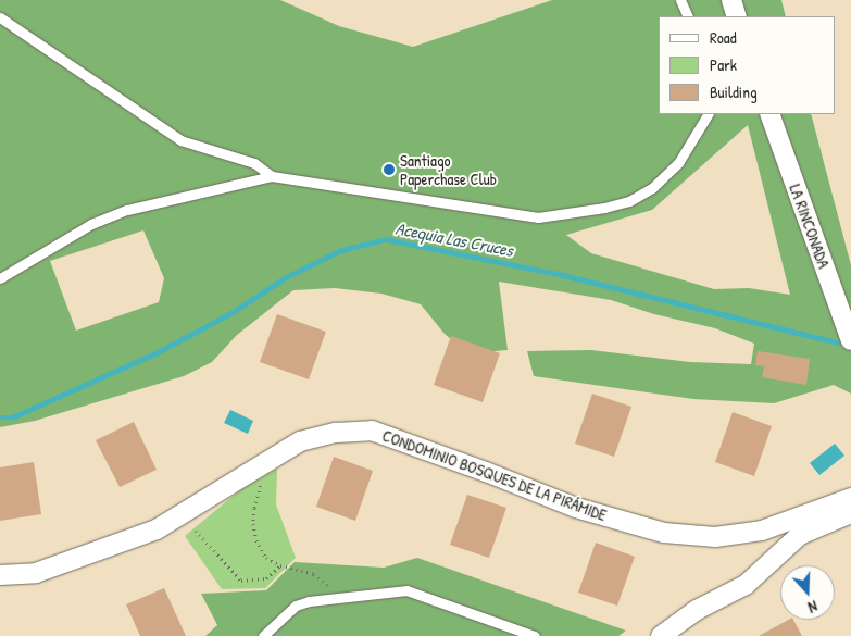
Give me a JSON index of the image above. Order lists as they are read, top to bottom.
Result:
{
  "streets": {
    "street": ["LA RINCONADA", "CONDOMINIO BOSQUES DE LA PIRÁMIDE"]
  },
  "water": ["Acequia Las Cruces"],
  "places": ["Santiago Paperchase Club"],
  "legend": ["Road", "Park", "Building"],
  "north": "bottom"
}
